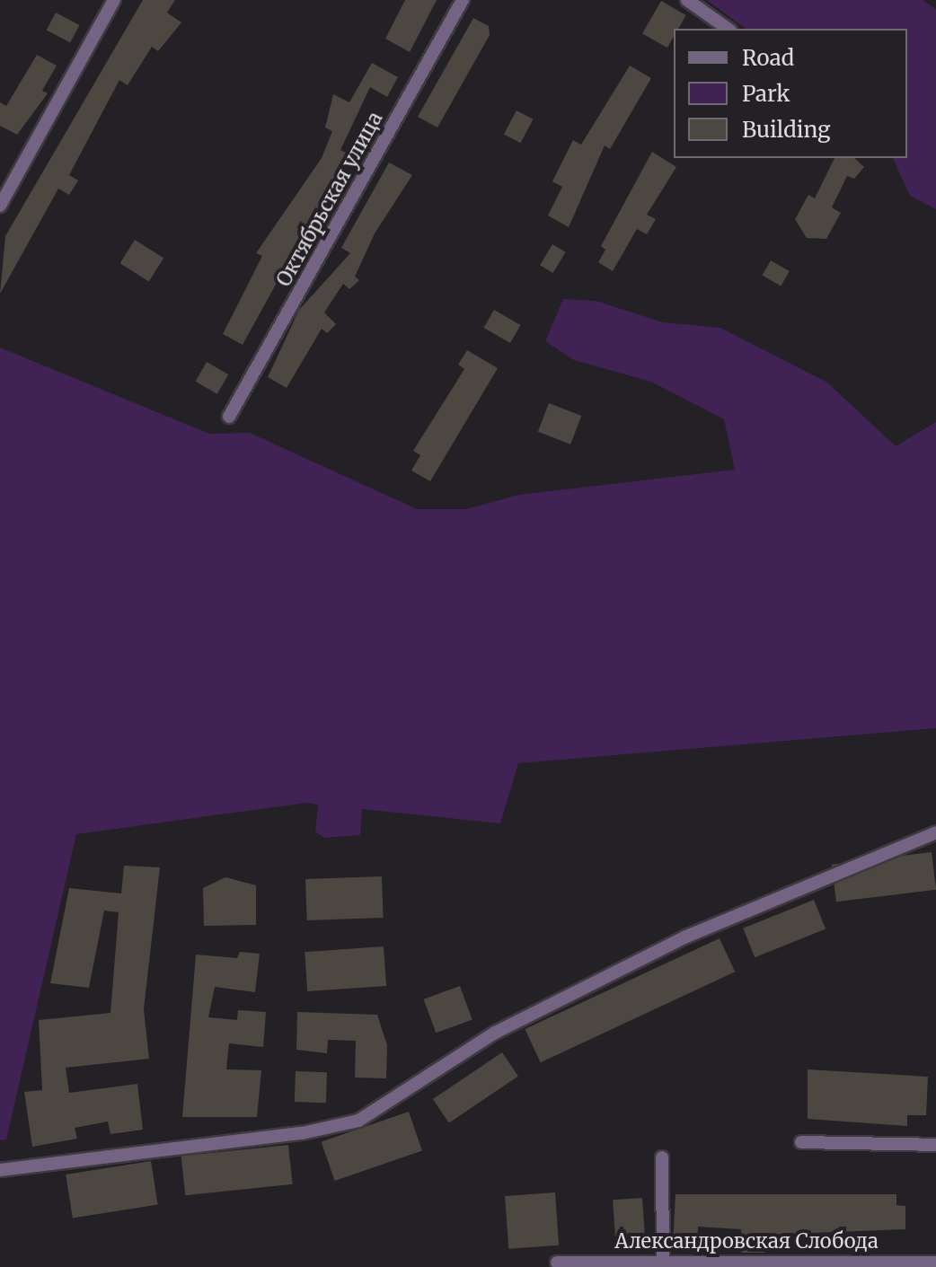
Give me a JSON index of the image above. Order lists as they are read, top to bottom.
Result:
{
  "streets": {
    "street": ["Октябрьская улица", "Александровская Слобода"]
  },
  "legend": ["Road", "Park", "Building"]
}
